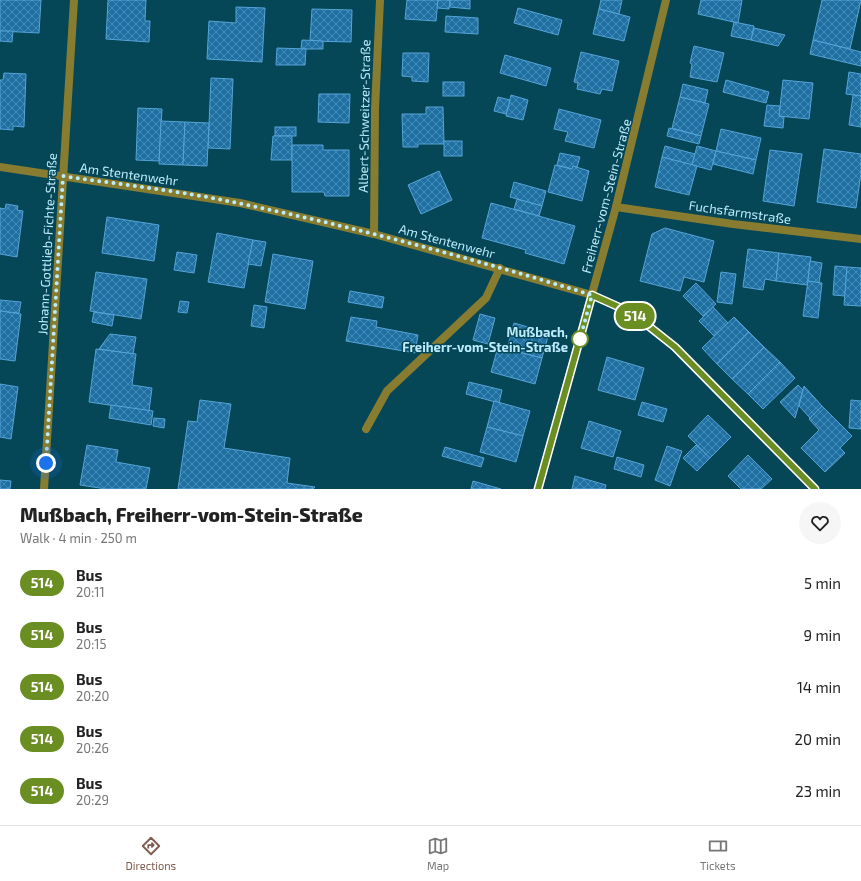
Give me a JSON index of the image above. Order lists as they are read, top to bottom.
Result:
{
  "streets": {
    "street": [
      "Albert-Schweitzer-Straße",
      "Am Stentenwehr",
      "Freiherr-vom-Stein-Straße",
      "Fuchsfarmstraße",
      "Johann-Gottlieb-Fichte-Straße"
    ]
  },
  "crossings": [
    ["Albert-Schweitzer-Straße", "Am Stentenwehr"],
    ["Am Stentenwehr", "Freiherr-vom-Stein-Straße"],
    ["Am Stentenwehr", "Johann-Gottlieb-Fichte-Straße"],
    ["Freiherr-vom-Stein-Straße", "Fuchsfarmstraße"]
  ],
  "places": ["Mußbach, Freiherr-vom-Stein-Straße"],
  "lines": ["bus line 514"],
  "page": {
    "on_map": "514",
    "heading": ["Mußbach, Freiherr-vom-Stein-Straße", "Walk · 4 min · 250 m"],
    "list": [
      {
        "mark": "514",
        "name": "Bus",
        "note": "20:11",
        "value": "5 min"
      },
      {
        "mark": "514",
        "name": "Bus",
        "note": "20:15",
        "value": "9 min"
      },
      {
        "mark": "514",
        "name": "Bus",
        "note": "20:20",
        "value": "14 min"
      },
      {
        "mark": "514",
        "name": "Bus",
        "note": "20:26",
        "value": "20 min"
      },
      {
        "mark": "514",
        "name": "Bus",
        "note": "20:29",
        "value": "23 min"
      }
    ],
    "tabs": ["Directions", "Map", "Tickets"]
  }
}
